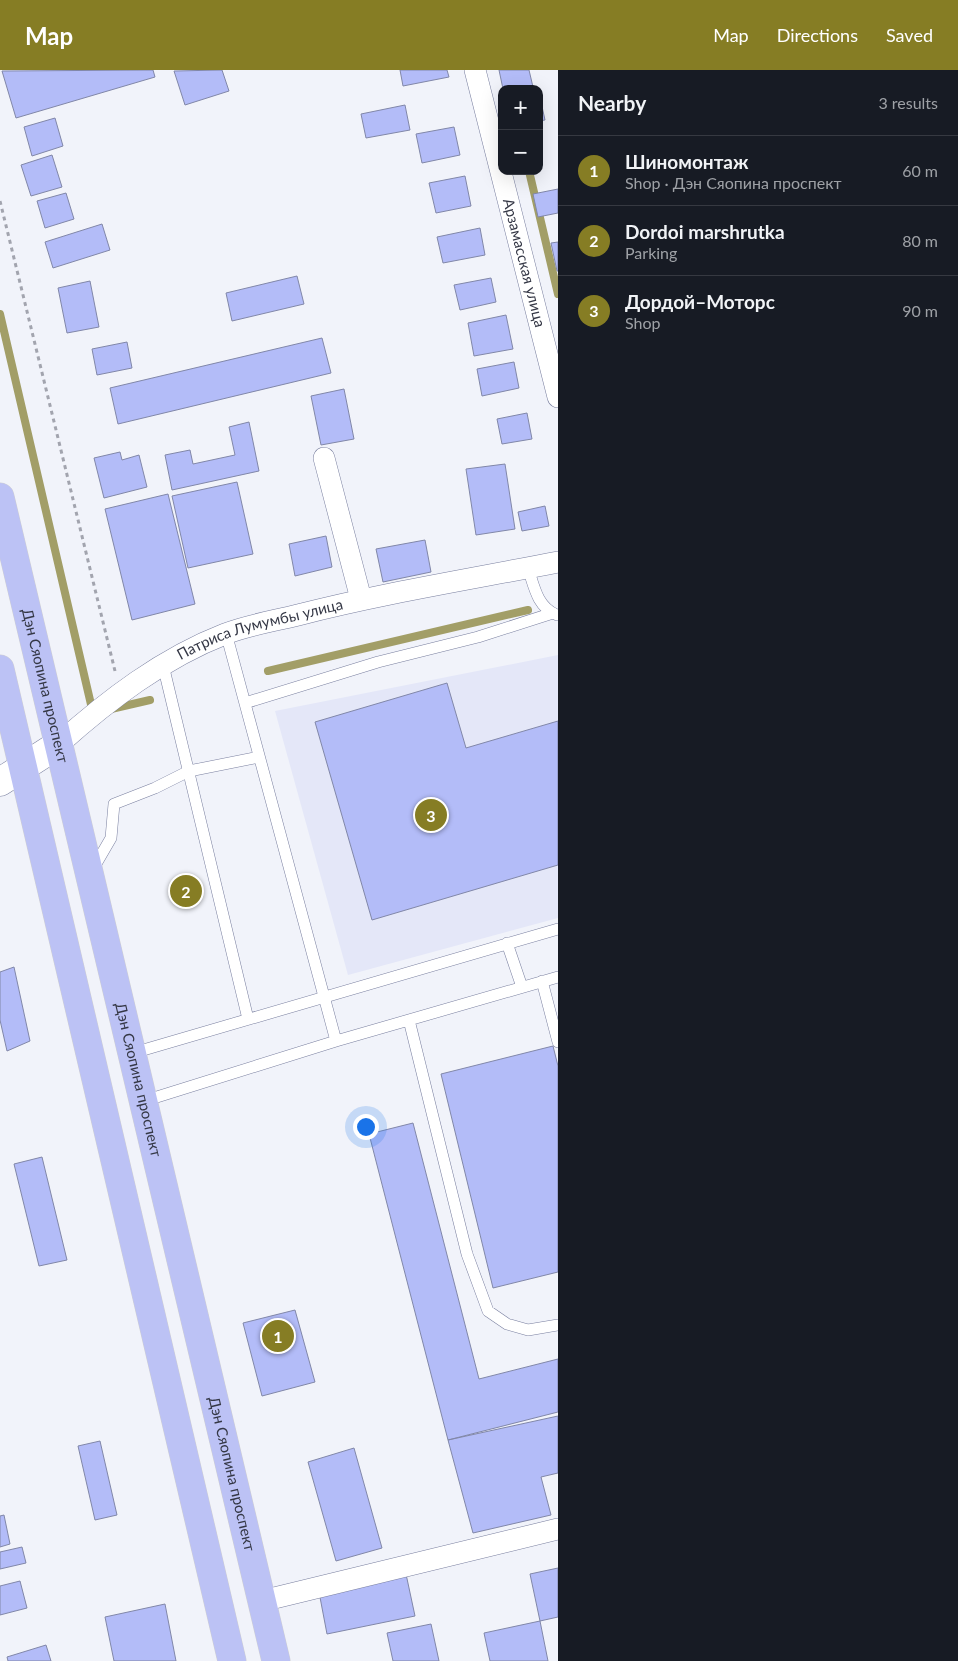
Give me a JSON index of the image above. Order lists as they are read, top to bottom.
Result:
{
  "streets": {
    "main road": ["Дэн Сяопина проспект"],
    "street": ["Арзамасская улица", "Патриса Лумумбы улица"]
  },
  "crossings": [
    ["Патриса Лумумбы улица", "Дэн Сяопина проспект"]
  ],
  "page": {
    "header": "Map",
    "nav": ["Map", "Directions", "Saved"],
    "heading": ["Nearby", "3 results"],
    "map_buttons": ["+", "−"],
    "list": [
      {
        "mark": "1",
        "name": "Шиномонтаж",
        "note": "Shop · Дэн Сяопина проспект",
        "value": "60 m"
      },
      {
        "mark": "2",
        "name": "Dordoi marshrutka",
        "note": "Parking",
        "value": "80 m"
      },
      {
        "mark": "3",
        "name": "Дордой–Моторс",
        "note": "Shop",
        "value": "90 m"
      }
    ],
    "pins": ["3", "2", "1"]
  }
}
